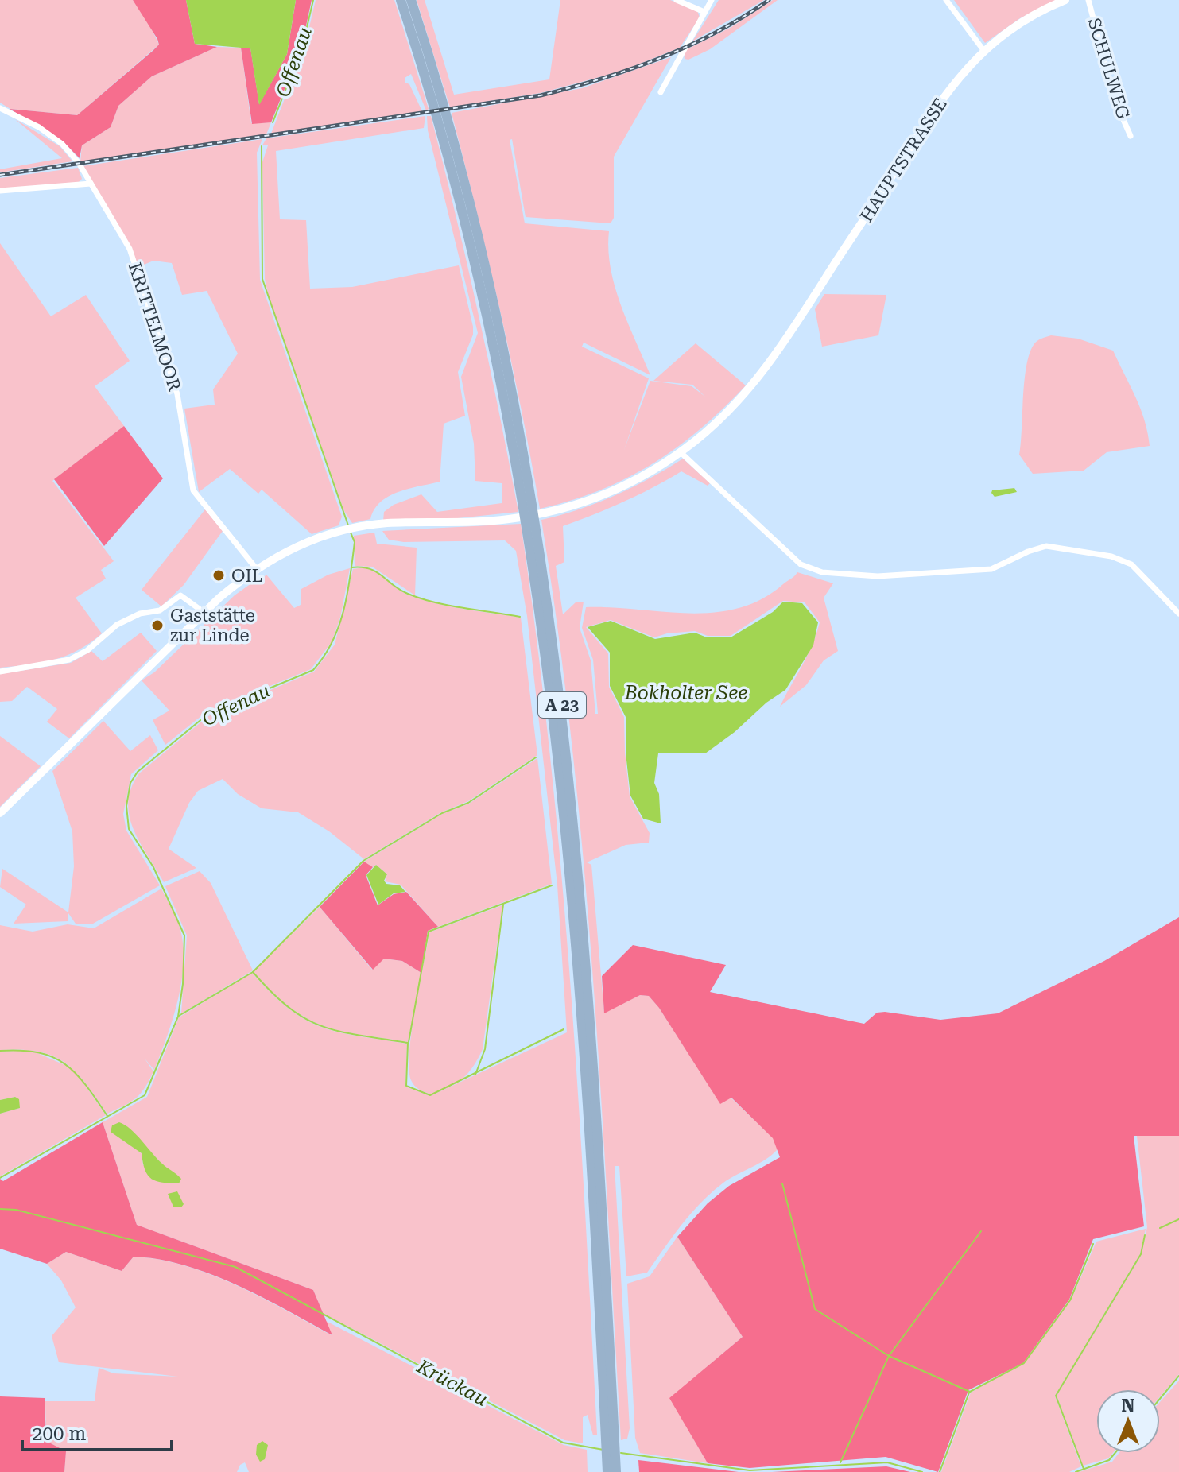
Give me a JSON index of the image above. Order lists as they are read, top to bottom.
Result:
{
  "streets": {
    "highway": ["A 23"],
    "main road": ["HAUPTSTRASSE"],
    "street": ["SCHULWEG", "KRITTELMOOR"]
  },
  "crossings": [
    ["HAUPTSTRASSE", "KRITTELMOOR"]
  ],
  "water": ["Offenau", "Bokholter See", "Krückau"],
  "places": ["OIL", "Gaststätte zur Linde"],
  "scale_bar": "200 m",
  "north": "top"
}
